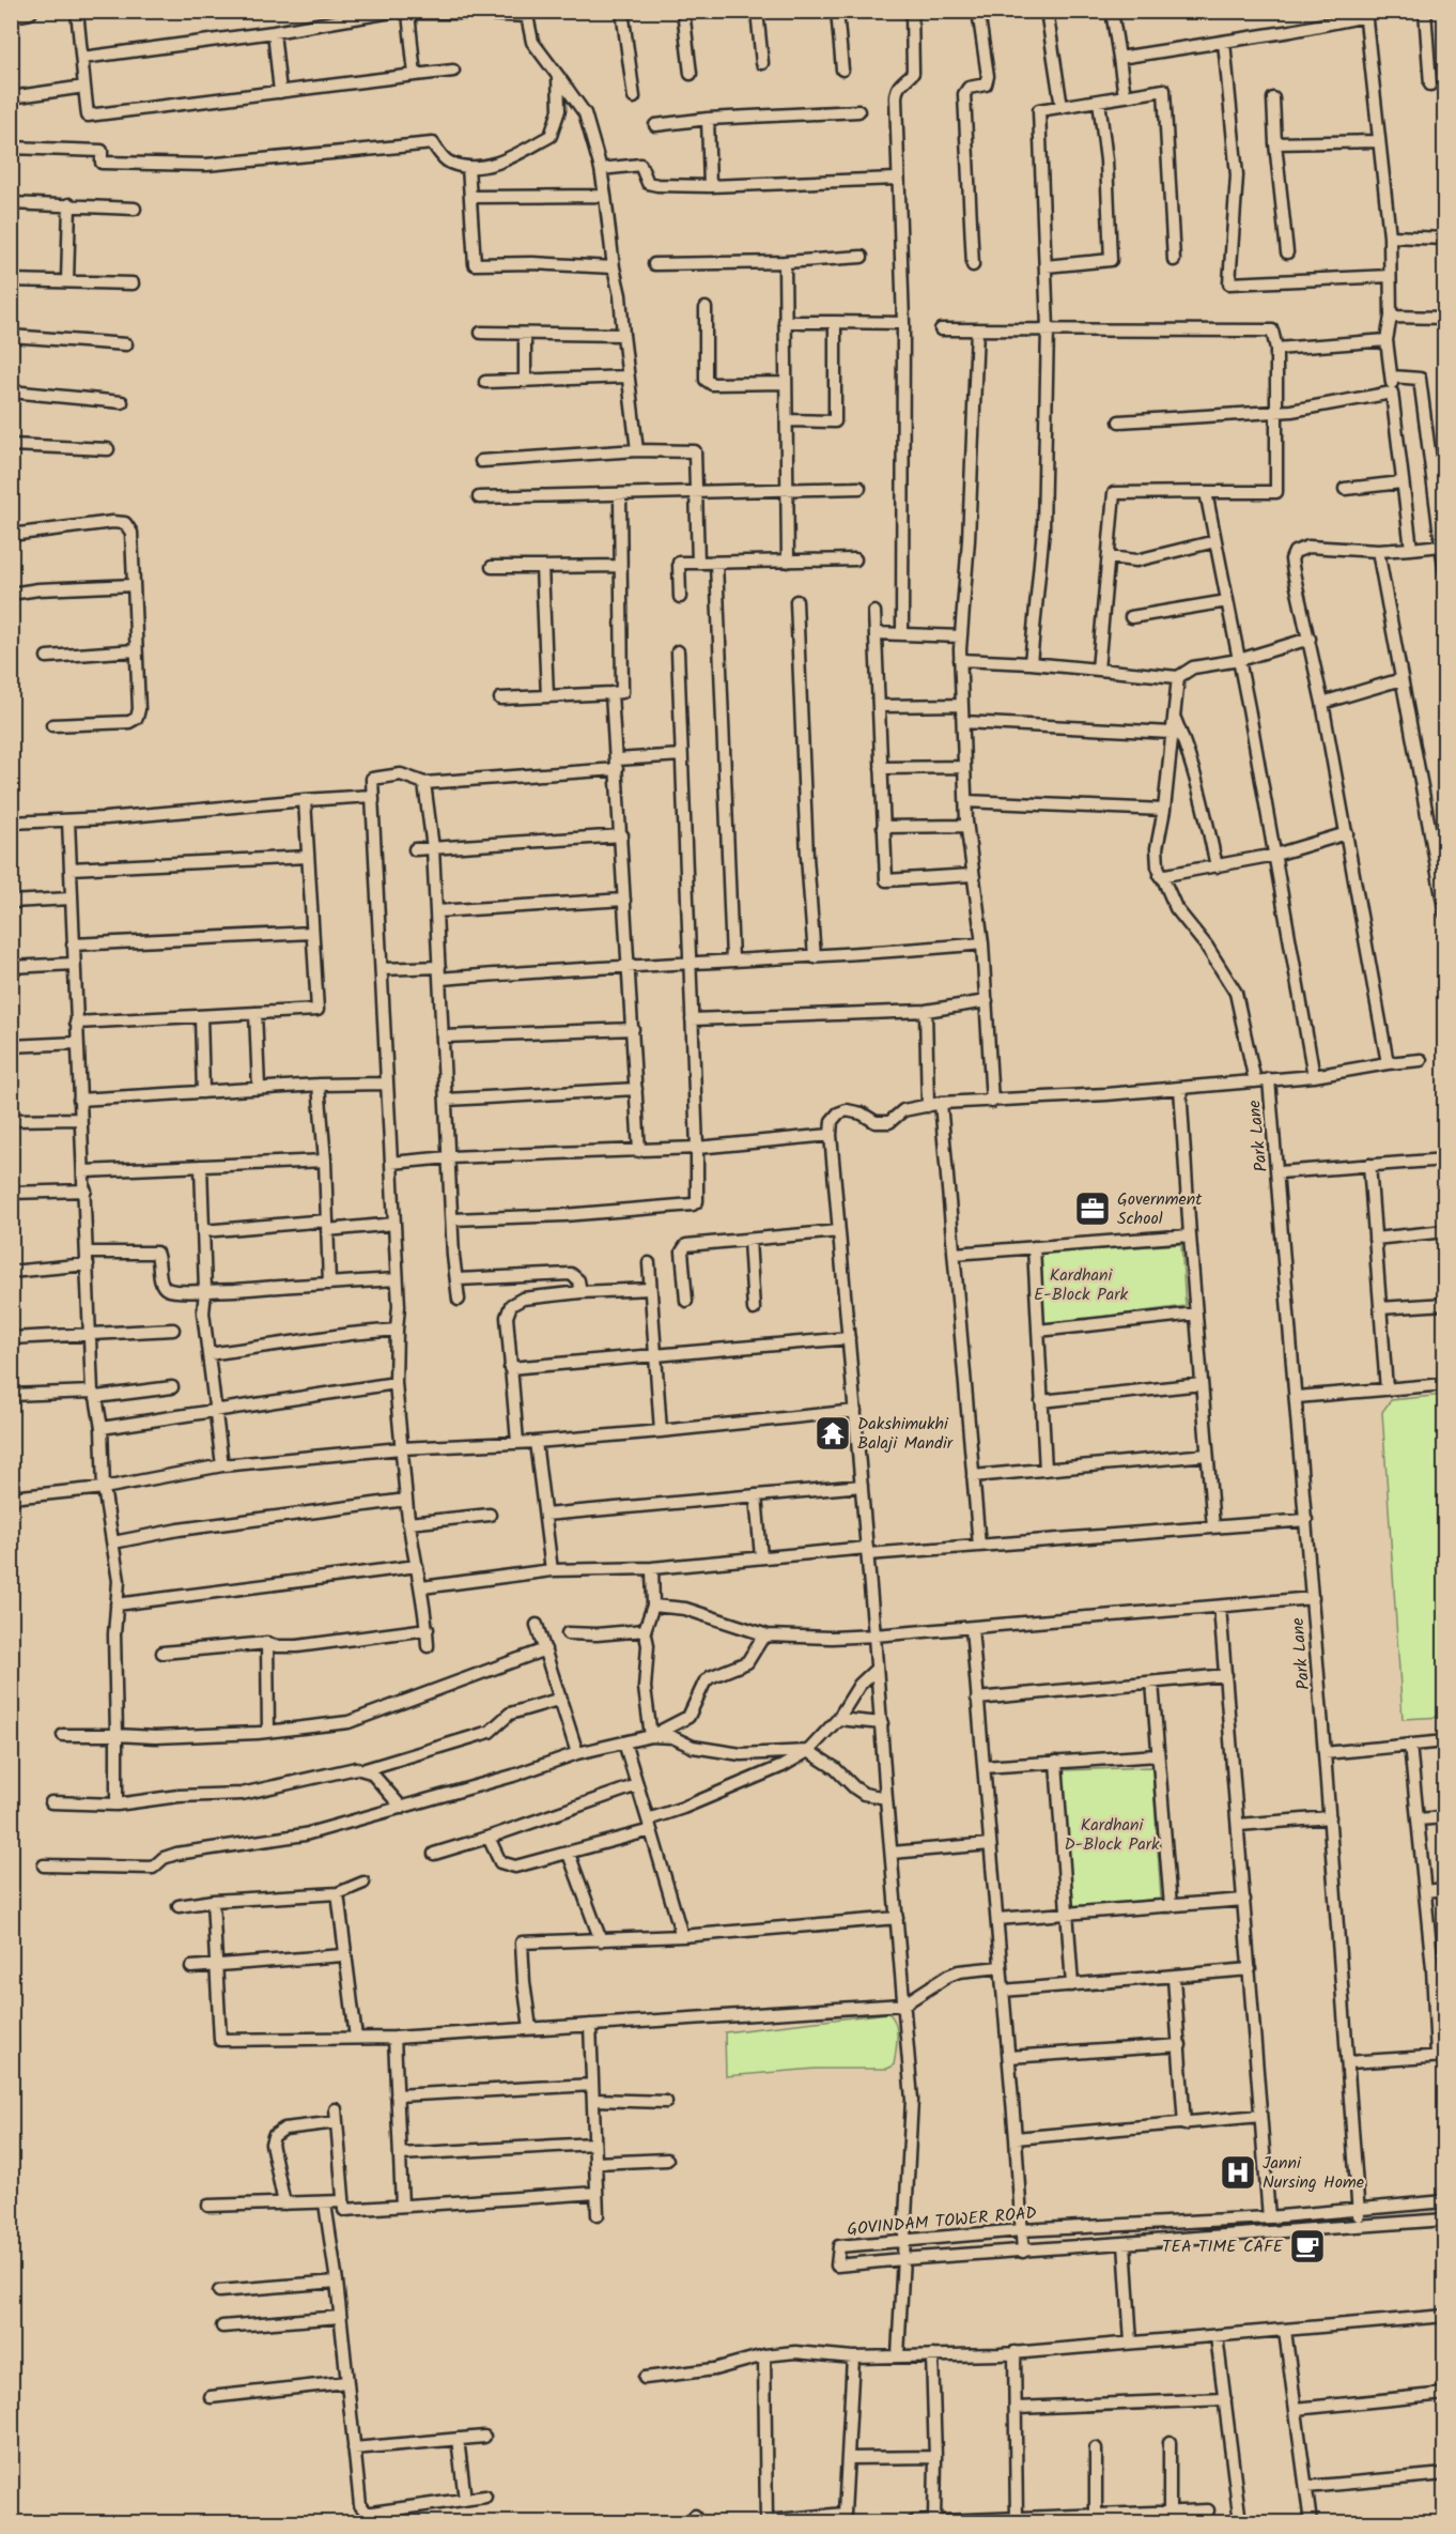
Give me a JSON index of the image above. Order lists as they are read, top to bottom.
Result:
{
  "streets": {
    "street": ["Park Lane", "GOVINDAM TOWER ROAD"]
  },
  "crossings": [
    ["Park Lane", "GOVINDAM TOWER ROAD"]
  ],
  "parks": ["Kardhani E-Block Park", "Kardhani D-Block Park"],
  "places": {
    "office": ["Government School"],
    "temple": ["Dakshimukhi Balaji Mandir"],
    "hospital": ["Janni Nursing Home"],
    "cafe": ["TEA TIME CAFE"]
  }
}
